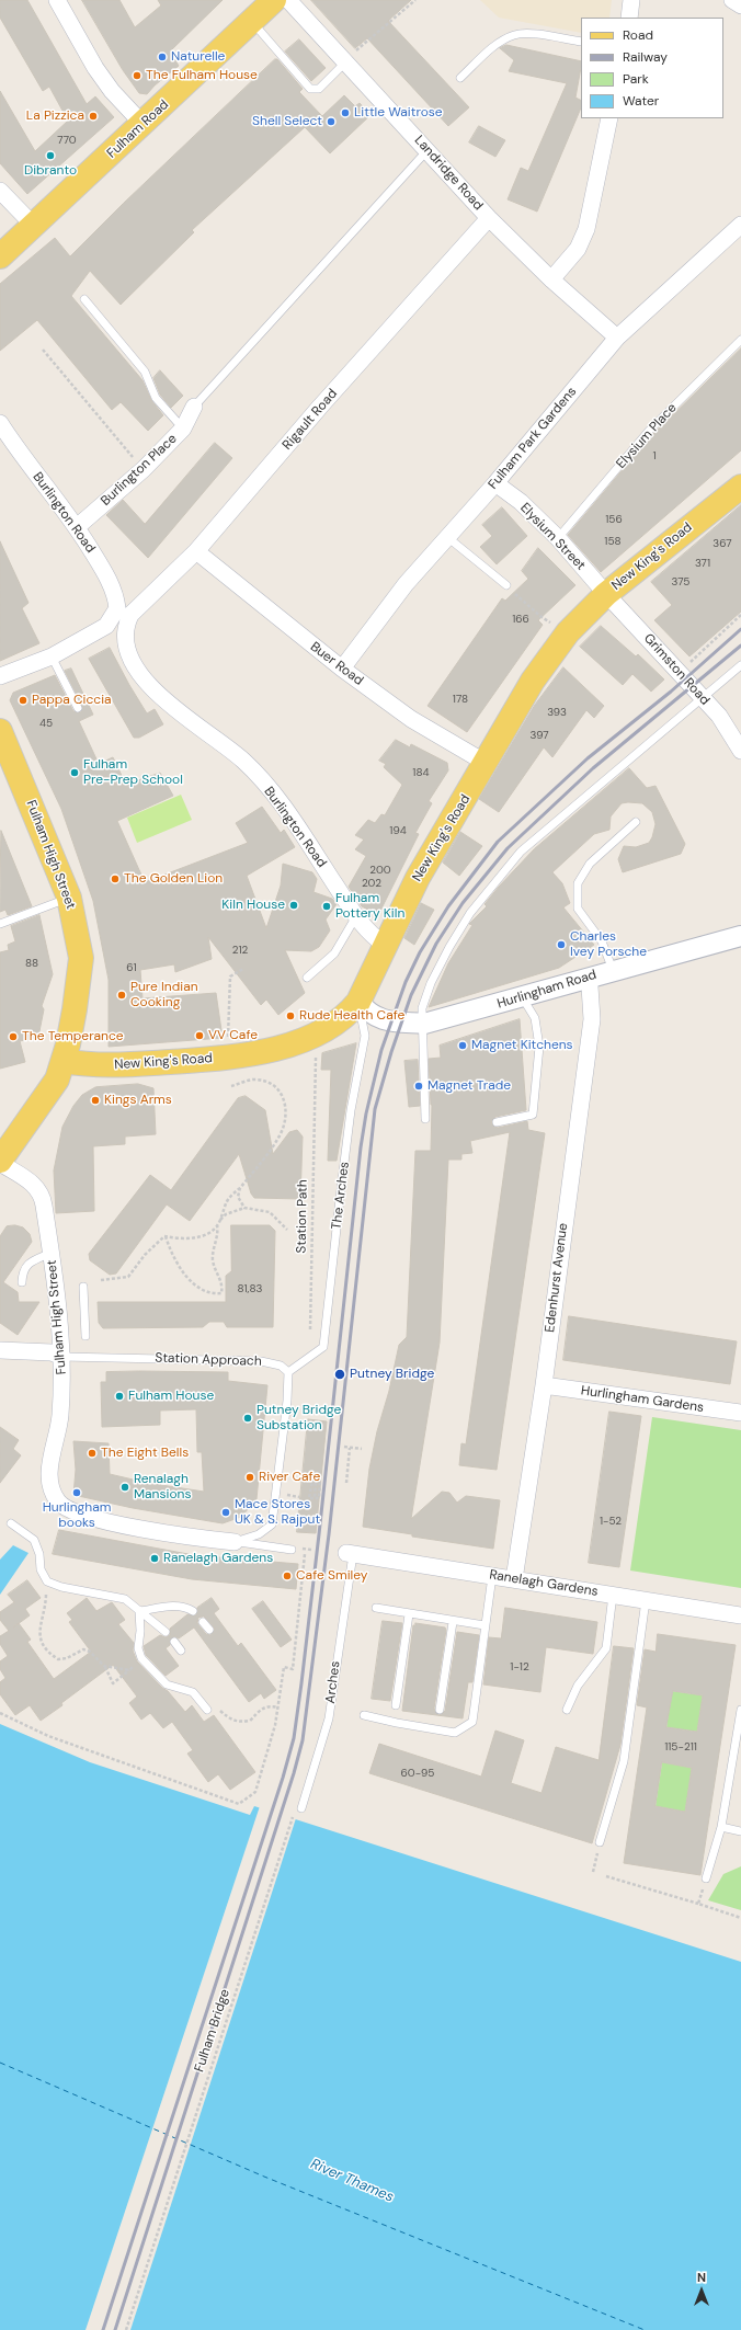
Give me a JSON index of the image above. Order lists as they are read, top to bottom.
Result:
{
  "streets": {
    "main road": ["Fulham Road", "New King's Road", "Fulham High Street"],
    "street": [
      "Landridge Road",
      "Rigault Road",
      "Fulham Park Gardens",
      "Burlington Place",
      "Burlington Road",
      "Elysium Street",
      "Buer Road",
      "Grimston Road",
      "Hurlingham Road",
      "Edenhurst Avenue",
      "Hurlingham Gardens",
      "Ranelagh Gardens"
    ],
    "lane": [
      "Elysium Place",
      "The Arches",
      "Station Approach",
      "Arches"
    ],
    "path": ["Station Path", "Fulham Bridge"]
  },
  "crossings": [
    ["Landridge Road", "Rigault Road"],
    ["Landridge Road", "Fulham Park Gardens"],
    ["Rigault Road", "Burlington Road"],
    ["Rigault Road", "Buer Road"],
    ["Elysium Place", "Elysium Street"],
    ["Fulham Park Gardens", "Elysium Street"],
    ["Fulham Park Gardens", "Buer Road"],
    ["Burlington Place", "Burlington Road"],
    ["Burlington Road", "New King's Road"],
    ["Elysium Street", "New King's Road"],
    ["Elysium Street", "Grimston Road"],
    ["New King's Road", "Buer Road"],
    ["New King's Road", "Grimston Road"],
    ["New King's Road", "Fulham High Street"],
    ["New King's Road", "Hurlingham Road"],
    ["New King's Road", "The Arches"],
    ["Fulham High Street", "Station Approach"],
    ["Hurlingham Road", "The Arches"],
    ["Hurlingham Road", "Edenhurst Avenue"],
    ["The Arches", "Station Approach"],
    ["Edenhurst Avenue", "Hurlingham Gardens"],
    ["Edenhurst Avenue", "Ranelagh Gardens"],
    ["Ranelagh Gardens", "Arches"],
    ["Arches", "Fulham Bridge"]
  ],
  "water": ["River Thames"],
  "places": [
    "Naturelle",
    "The Fulham House",
    "Little Waitrose",
    "La Pizzica",
    "Shell Select",
    "Dibranto",
    "Pappa Ciccia",
    "Fulham Pre-Prep School",
    "The Golden Lion",
    "Kiln House",
    "Fulham Pottery Kiln",
    "Charles Ivey Porsche",
    "Pure Indian Cooking",
    "Rude Health Cafe",
    "VV Cafe",
    "The Temperance",
    "Magnet Kitchens",
    "Magnet Trade",
    "Kings Arms",
    "Putney Bridge",
    "Fulham House",
    "Putney Bridge Substation",
    "The Eight Bells",
    "River Cafe",
    "Renalagh Mansions",
    "Hurlingham books",
    "Mace Stores UK & S. Rajput",
    "Ranelagh Gardens",
    "Cafe Smiley"
  ],
  "house_numbers": [
    "770",
    "1",
    "156",
    "158",
    "367",
    "371",
    "375",
    "166",
    "178",
    "393",
    "45",
    "397",
    "184",
    "194",
    "200",
    "202",
    "212",
    "88",
    "61",
    "81,83",
    "1-52",
    "1-12",
    "115-211",
    "60-95"
  ],
  "legend": [
    "Road",
    "Railway",
    "Park",
    "Water"
  ],
  "north": "top"
}
